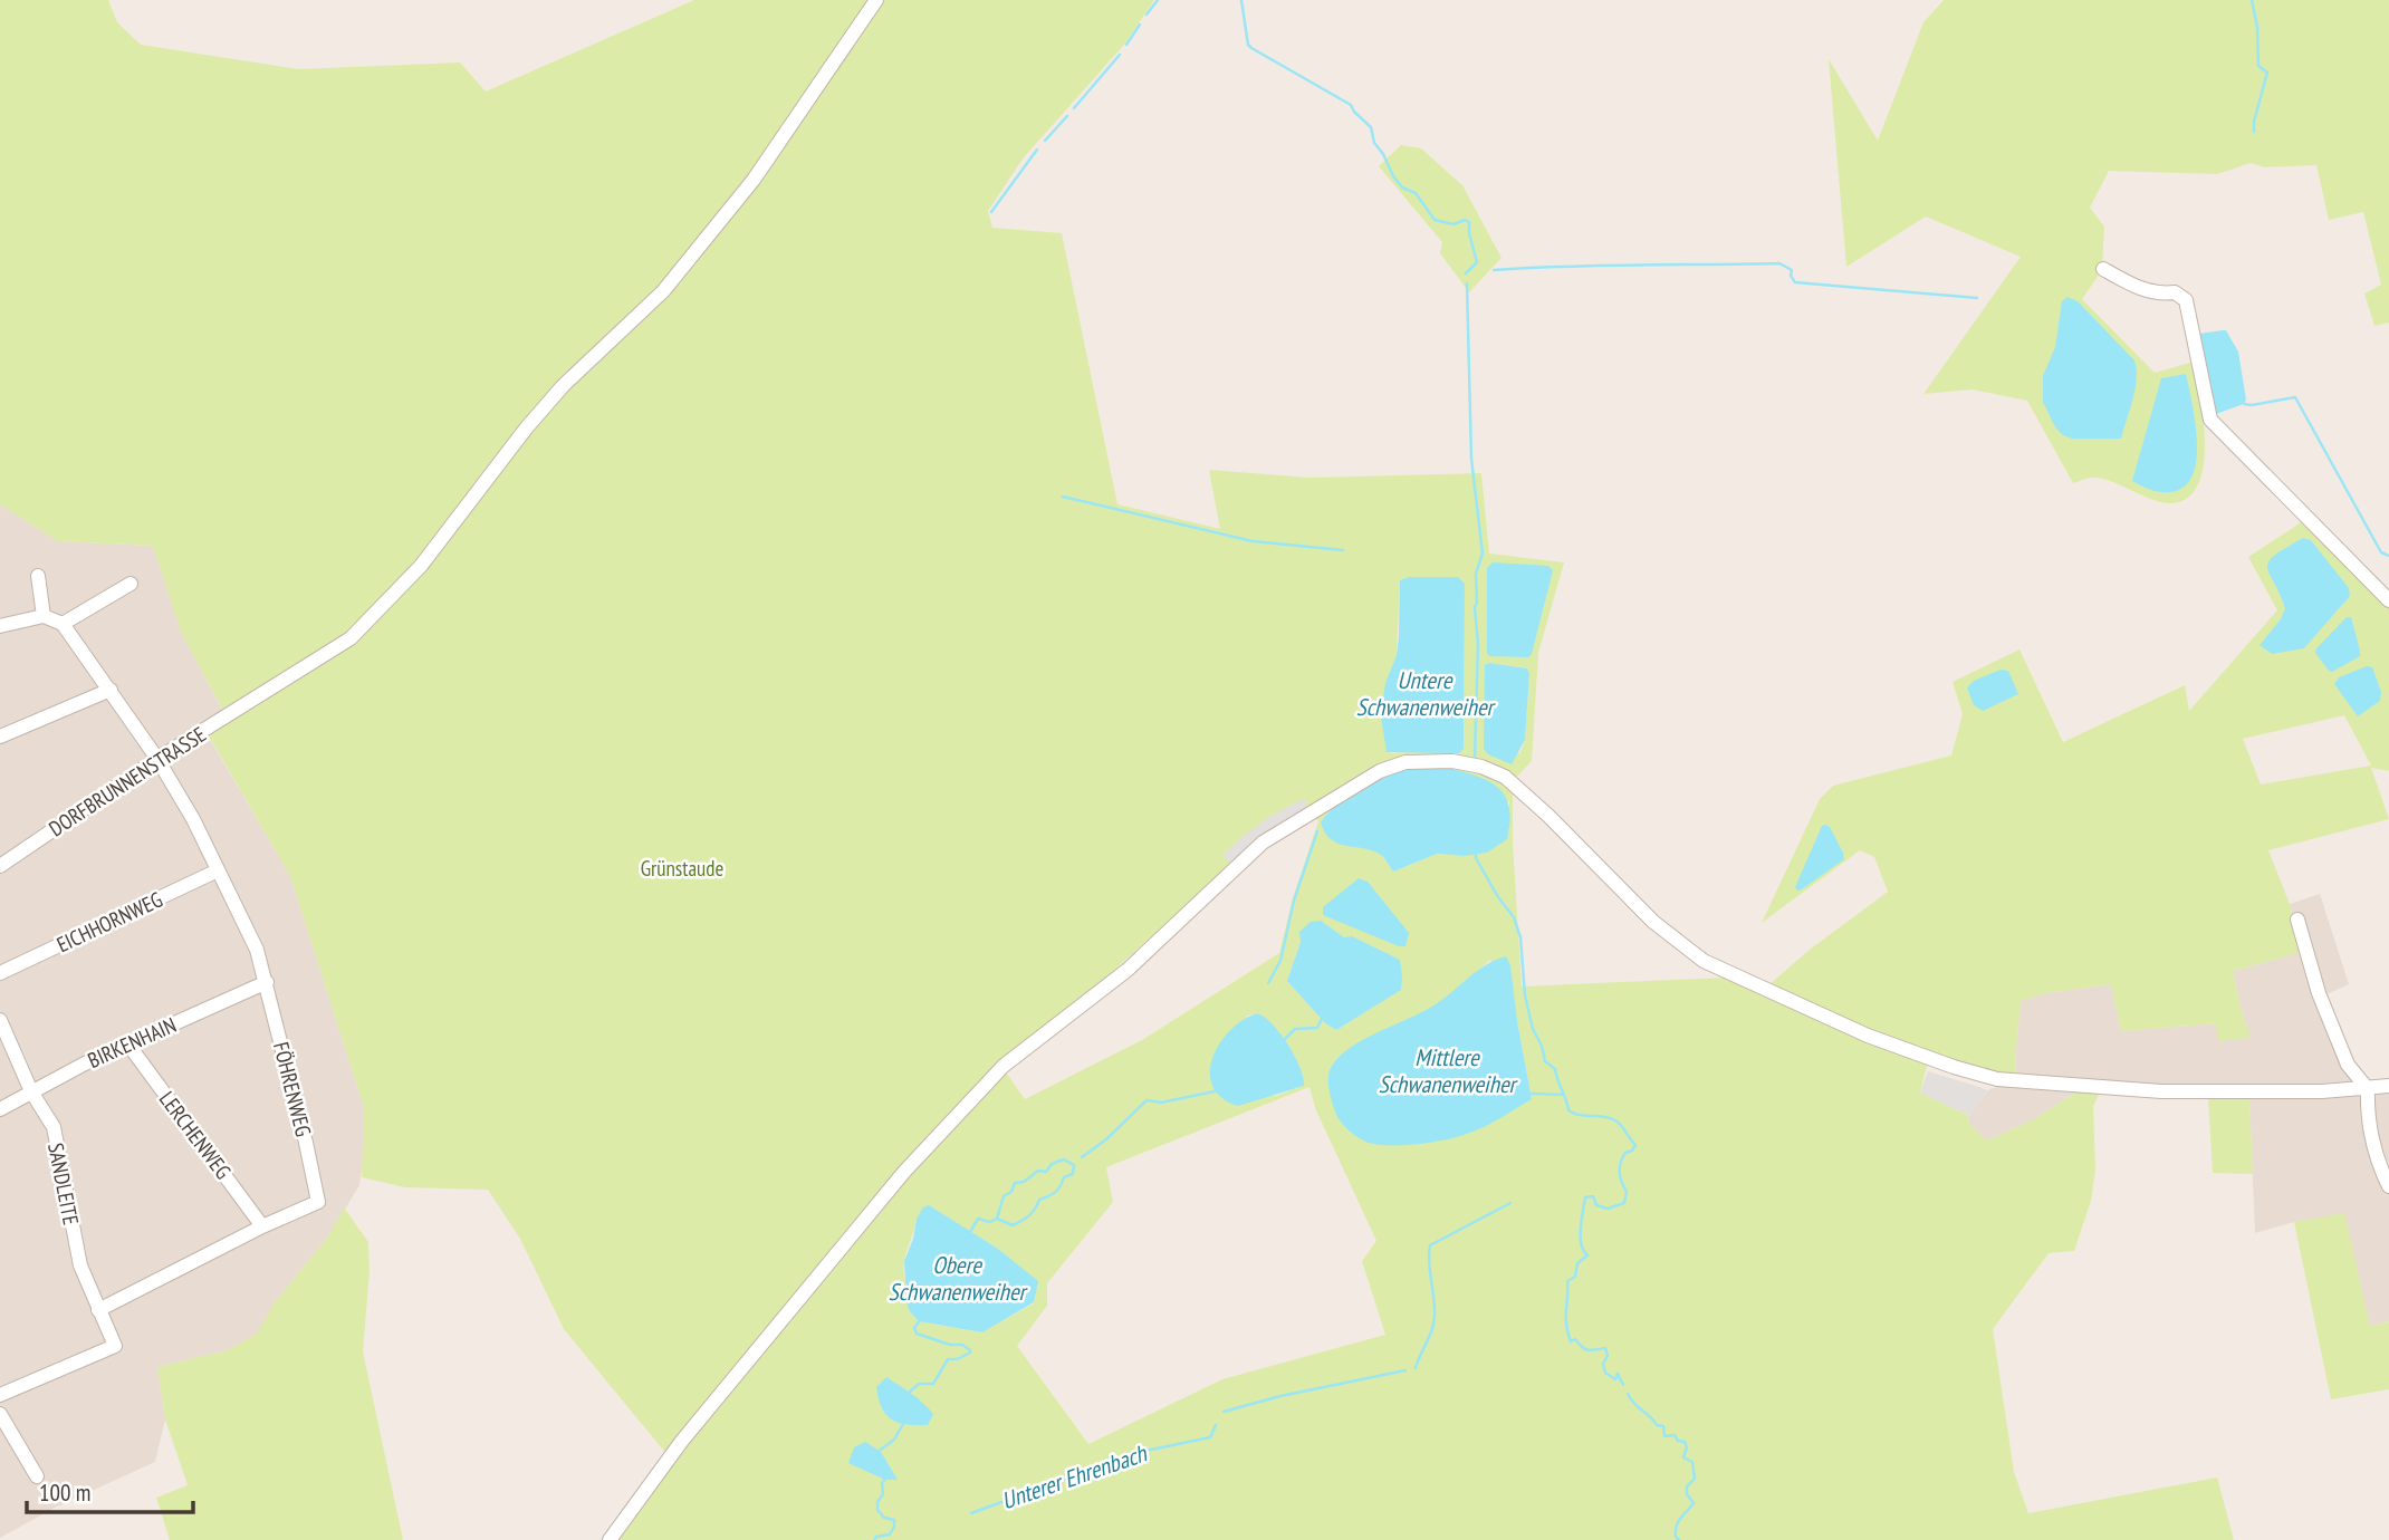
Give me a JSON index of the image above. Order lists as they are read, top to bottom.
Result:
{
  "streets": {
    "street": [
      "DORFBRUNNENSTRASSE",
      "EICHHORNWEG",
      "BIRKENHAIN",
      "FÖHRENWEG",
      "LERCHENWEG",
      "SANDLEITE"
    ]
  },
  "crossings": [
    ["DORFBRUNNENSTRASSE", "FÖHRENWEG"],
    ["EICHHORNWEG", "FÖHRENWEG"],
    ["BIRKENHAIN", "FÖHRENWEG"],
    ["BIRKENHAIN", "LERCHENWEG"],
    ["BIRKENHAIN", "SANDLEITE"],
    ["FÖHRENWEG", "LERCHENWEG"],
    ["FÖHRENWEG", "SANDLEITE"]
  ],
  "water": [
    "Untere Schwanenweiher",
    "Mittlere Schwanenweiher",
    "Obere Schwanenweiher",
    "Unterer Ehrenbach"
  ],
  "parks": ["Grünstaude"],
  "scale_bar": "100 m"
}
